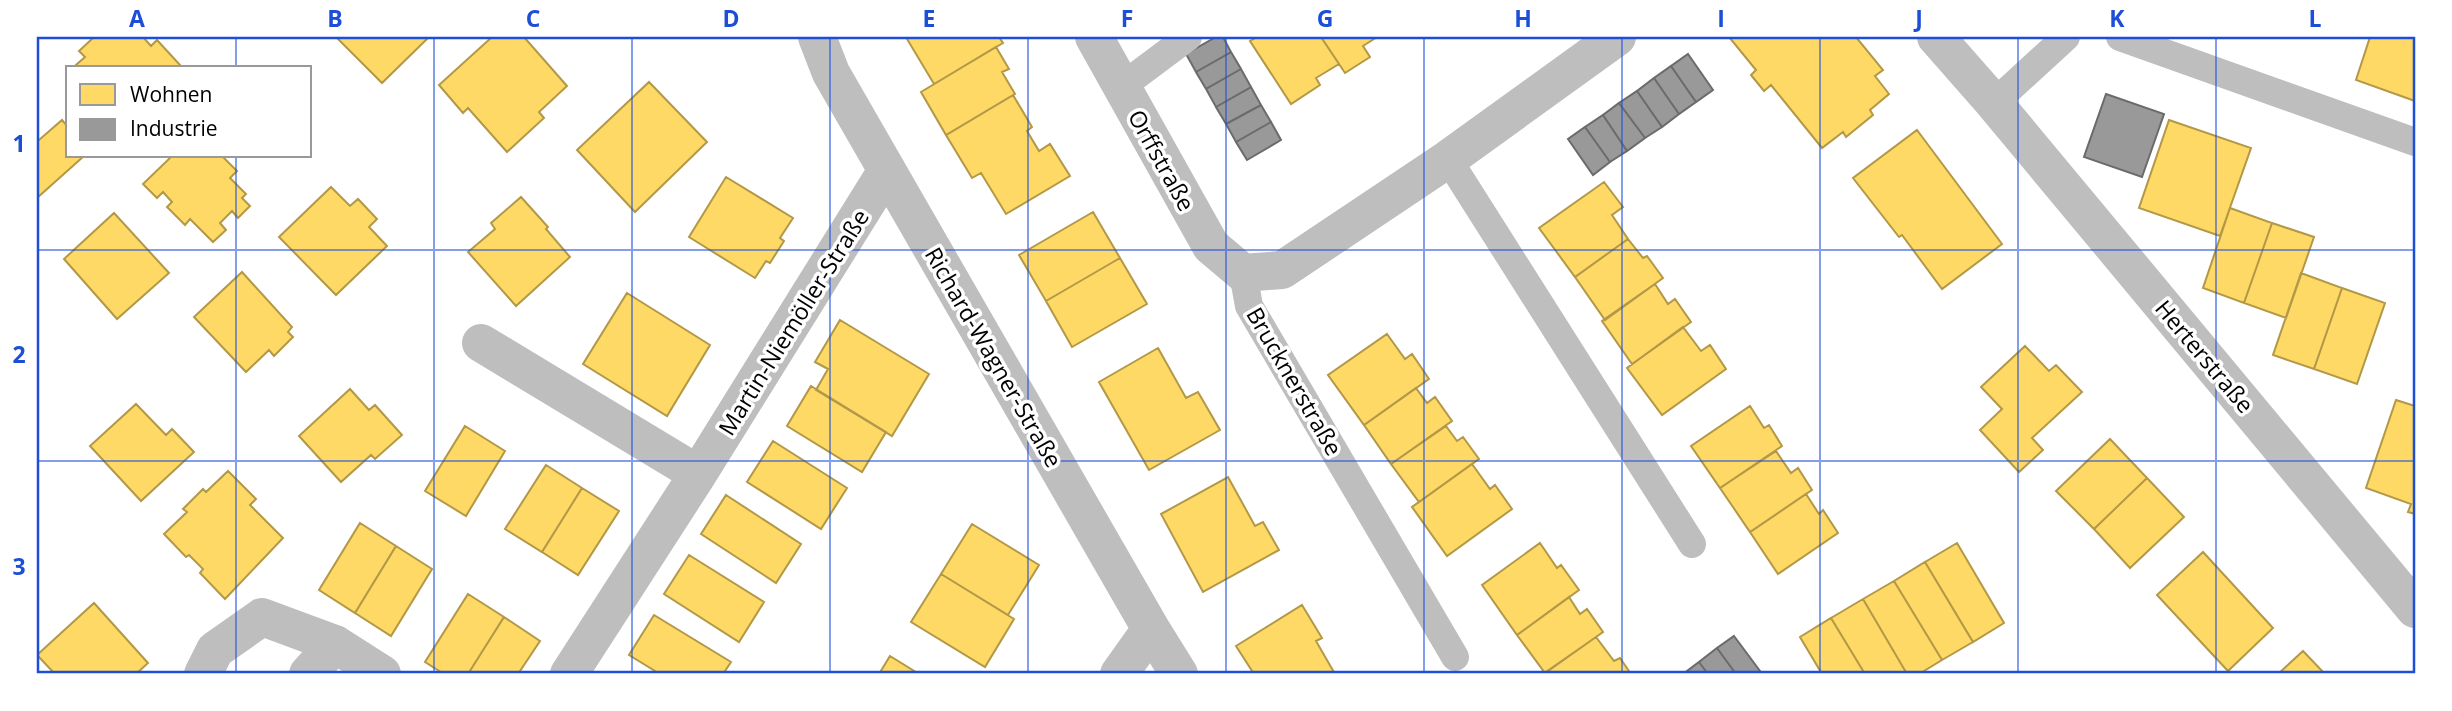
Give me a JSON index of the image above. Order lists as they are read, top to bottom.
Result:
{
  "streets": {
    "street": [
      "Orffstraße",
      "Martin-Niemöller-Straße",
      "Herterstraße",
      "Richard-Wagner-Straße",
      "Brucknerstraße"
    ]
  },
  "crossings": [
    ["Orffstraße", "Brucknerstraße"],
    ["Martin-Niemöller-Straße", "Richard-Wagner-Straße"]
  ],
  "legend": ["Wohnen", "Industrie"],
  "grid": {
    "columns": [
      "A",
      "B",
      "C",
      "D",
      "E",
      "F",
      "G",
      "H",
      "I",
      "J",
      "K",
      "L"
    ],
    "rows": ["1", "2", "3"]
  }
}
